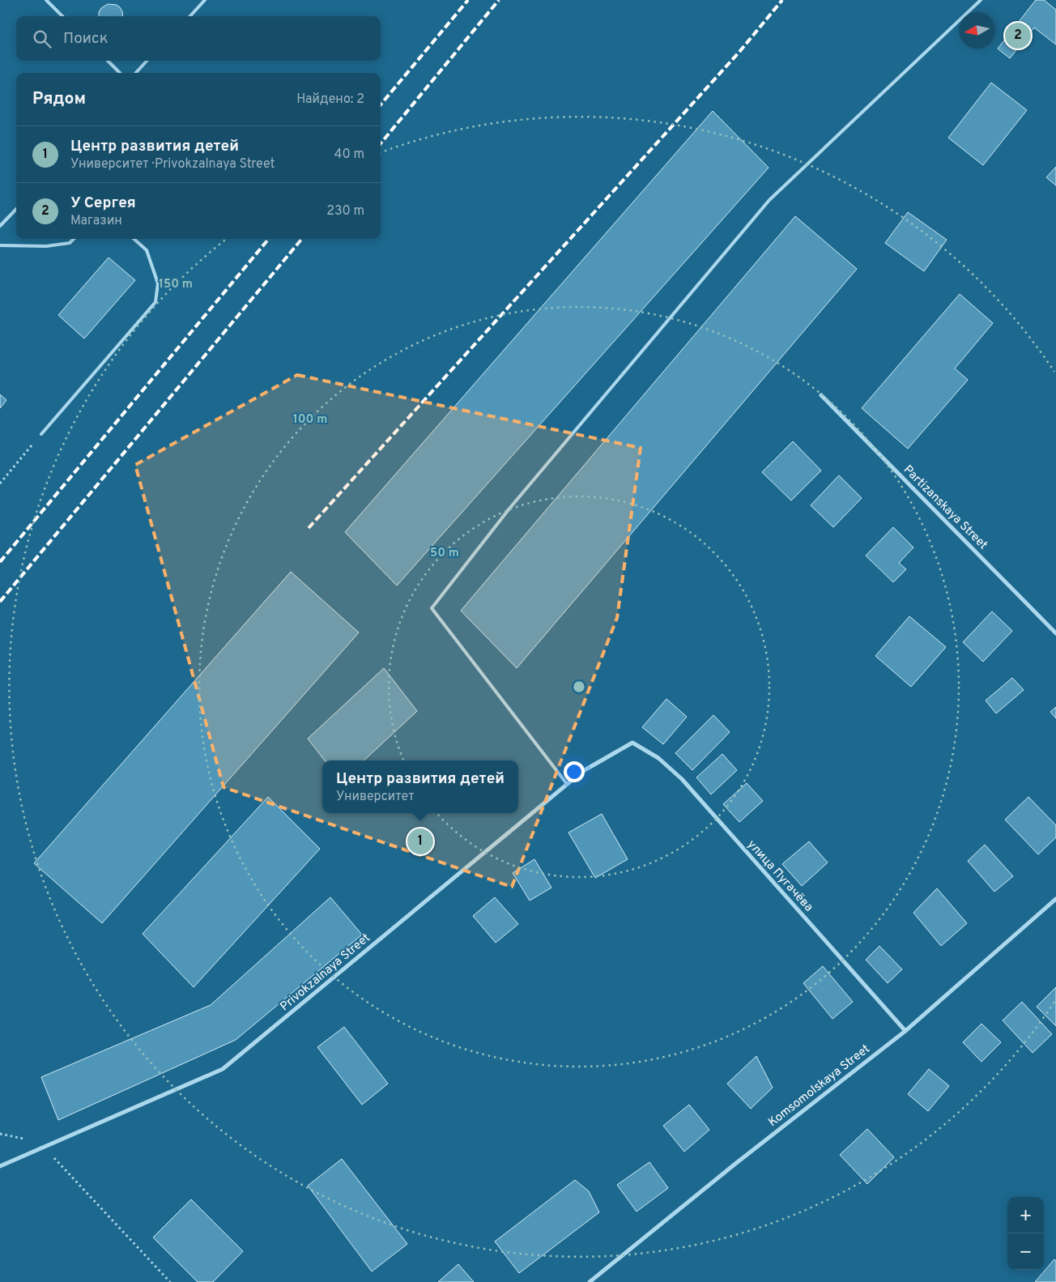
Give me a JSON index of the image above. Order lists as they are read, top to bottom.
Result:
{
  "streets": {
    "street": [
      "Partizanskaya Street",
      "улица Пугачёва",
      "Privokzalnaya Street",
      "Komsomolskaya Street"
    ]
  },
  "crossings": [
    ["улица Пугачёва", "Privokzalnaya Street"],
    ["улица Пугачёва", "Komsomolskaya Street"]
  ],
  "north": "left",
  "page": {
    "search": "Поиск",
    "pins": ["2", "1"],
    "heading": ["Рядом", "Найдено: 2"],
    "list": [
      {
        "mark": "1",
        "name": "Центр развития детей",
        "note": "Университет · Privokzalnaya Street",
        "value": "40 m"
      },
      {
        "mark": "2",
        "name": "У Сергея",
        "note": "Магазин",
        "value": "230 m"
      }
    ],
    "popup": ["Центр развития детей", "Университет"],
    "map_buttons": ["+", "−"]
  },
  "rings": ["150 m", "100 m", "50 m"]
}
